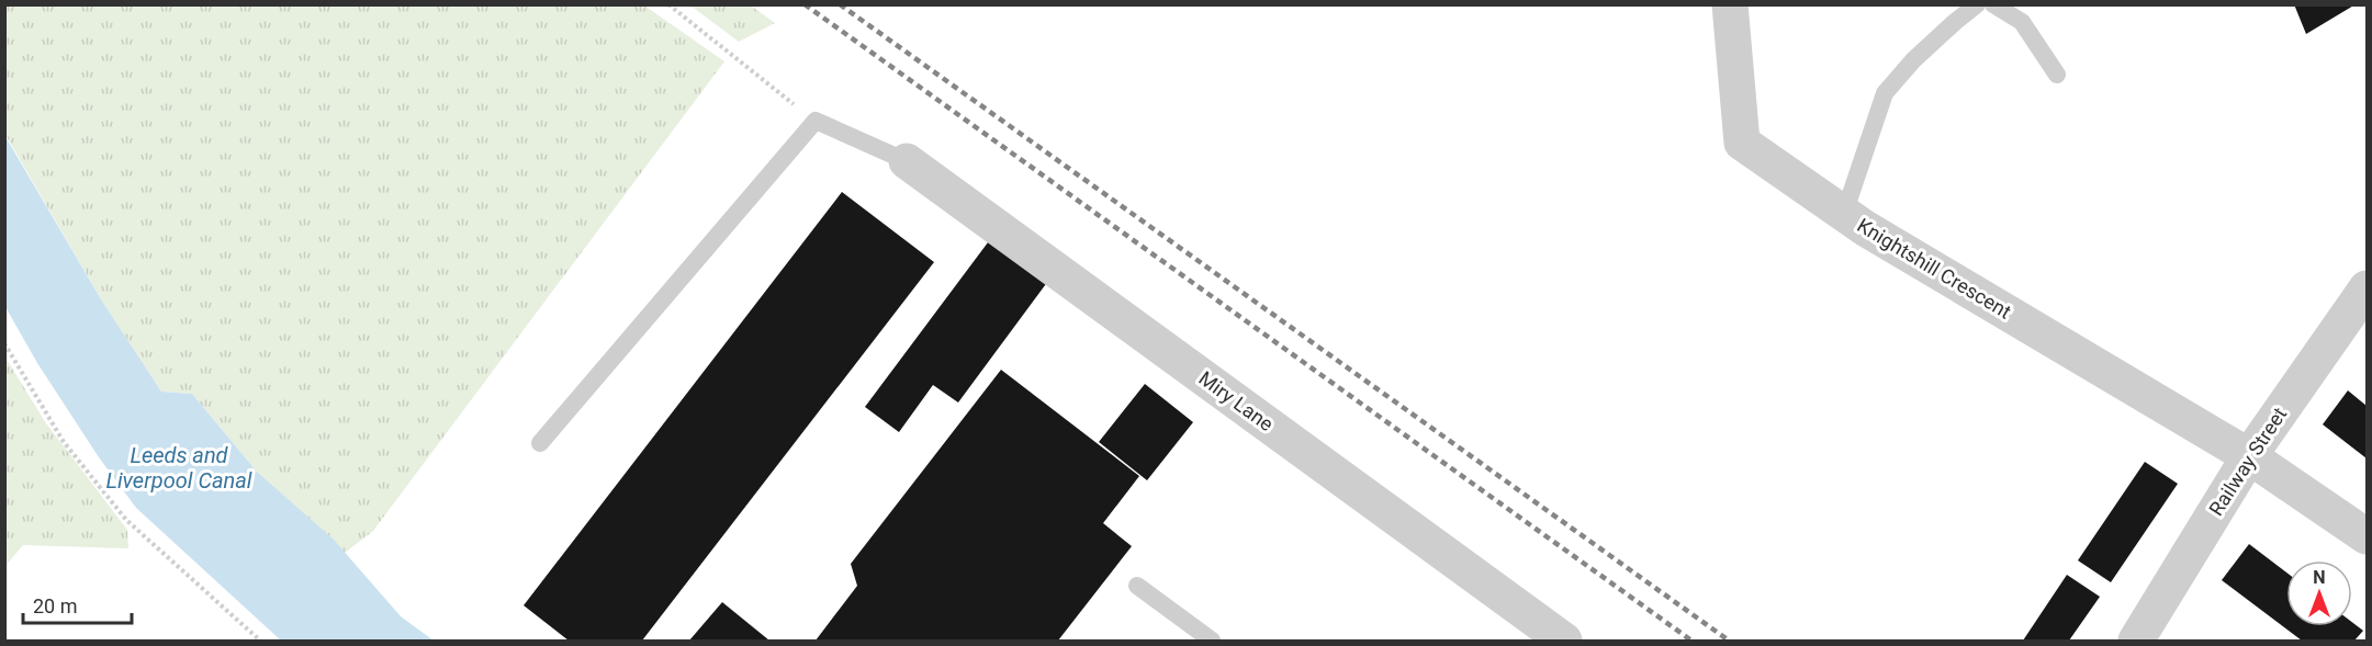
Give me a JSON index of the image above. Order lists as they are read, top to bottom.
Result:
{
  "streets": {
    "street": ["Knightshill Crescent", "Miry Lane", "Railway Street"]
  },
  "crossings": [
    ["Knightshill Crescent", "Railway Street"]
  ],
  "water": ["Leeds and Liverpool Canal"],
  "scale_bar": "20 m",
  "north": "top"
}
